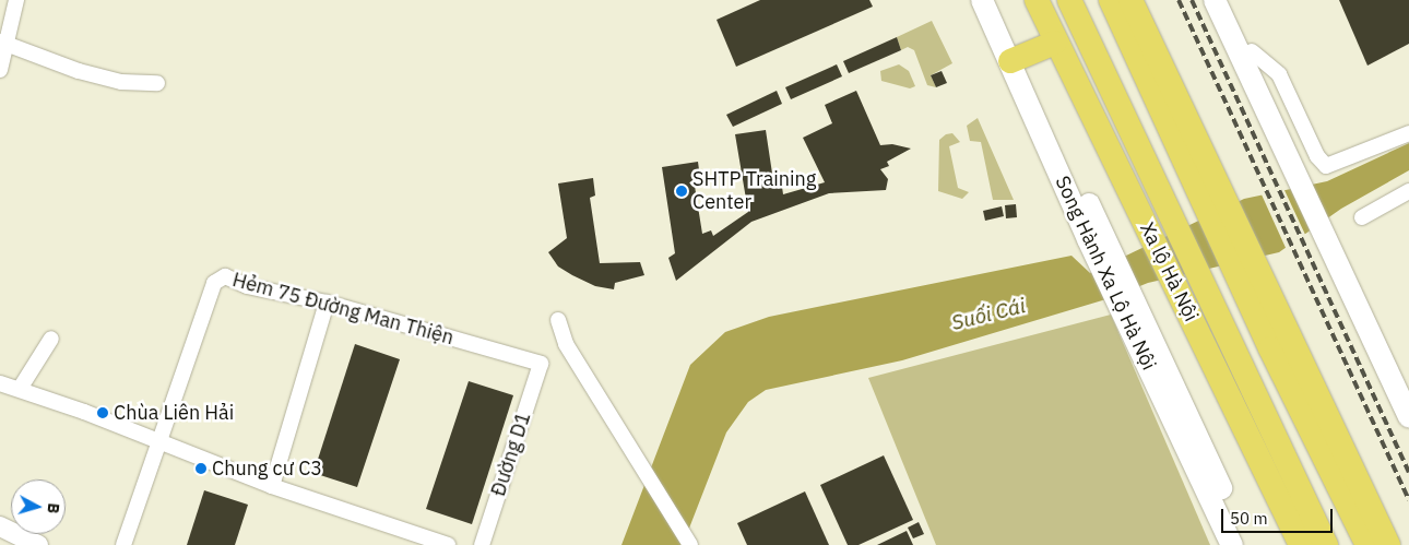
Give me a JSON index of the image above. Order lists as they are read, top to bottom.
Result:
{
  "streets": {
    "highway": ["Xa lộ Hà Nội"],
    "main road": ["Song Hành Xa Lộ Hà Nội"],
    "street": ["Hẻm 75 Đường Man Thiện", "Đường D1"]
  },
  "crossings": [
    ["Hẻm 75 Đường Man Thiện", "Đường D1"]
  ],
  "water": ["Suối Cái"],
  "places": ["SHTP Training Center", "Chùa Liên Hải", "Chung cư C3"],
  "scale_bar": "50 m",
  "north": "right"
}
